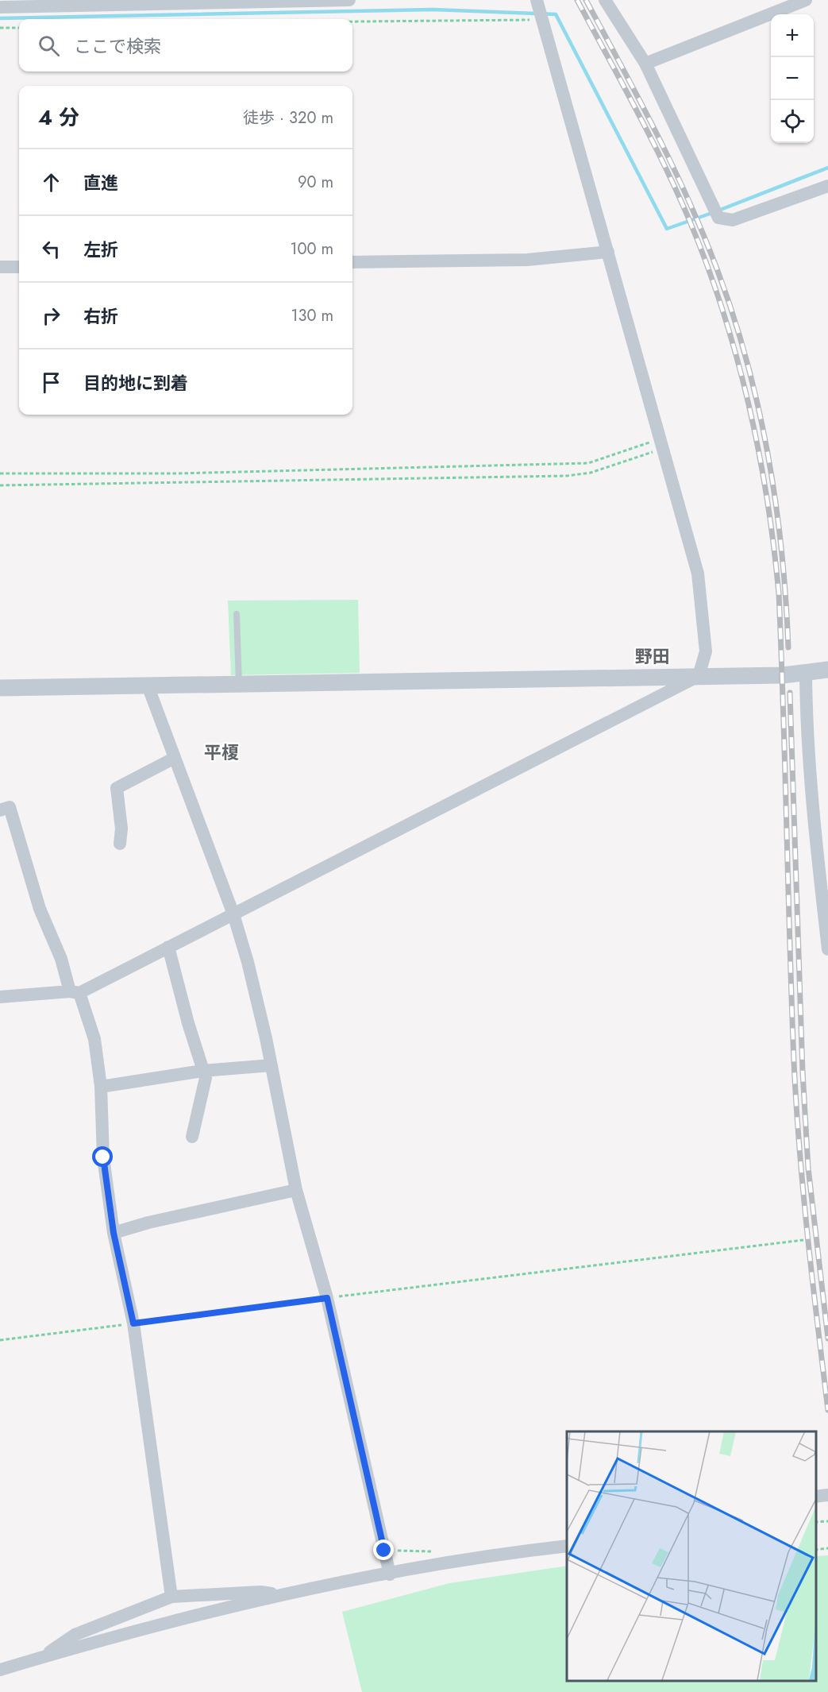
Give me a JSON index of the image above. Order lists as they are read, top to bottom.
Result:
{
  "districts": ["野田", "平榎"],
  "page": {
    "map_buttons": ["+", "−"],
    "search": "ここで検索",
    "heading": ["4 分", "徒歩 · 320 m"],
    "list": [
      ["直進", "90 m"],
      ["左折", "100 m"],
      ["右折", "130 m"],
      "目的地に到着"
    ]
  }
}
